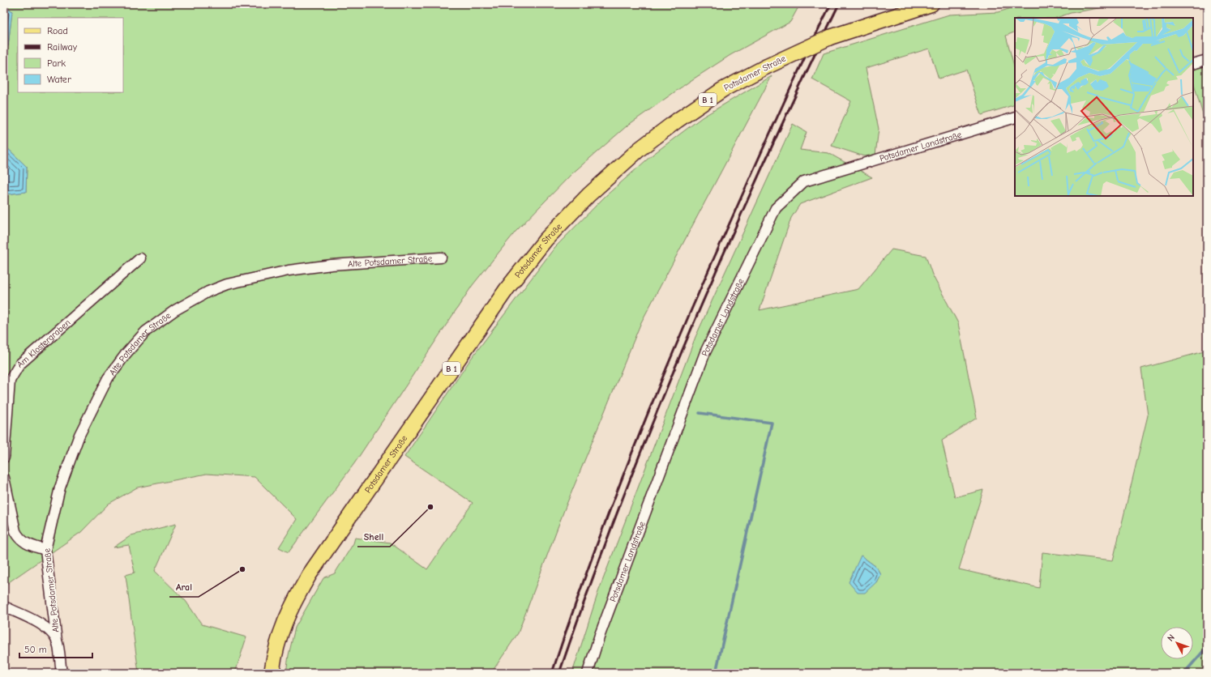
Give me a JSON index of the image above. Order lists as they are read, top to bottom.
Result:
{
  "streets": {
    "main road": ["Potsdamer Straße", "B 1"],
    "street": ["Potsdamer Landstraße", "Alte Potsdamer Straße", "Am Klostergraben"]
  },
  "places": ["Shell", "Aral"],
  "legend": [
    "Road",
    "Railway",
    "Park",
    "Water"
  ],
  "scale_bar": "50 m",
  "north": "top left"
}
